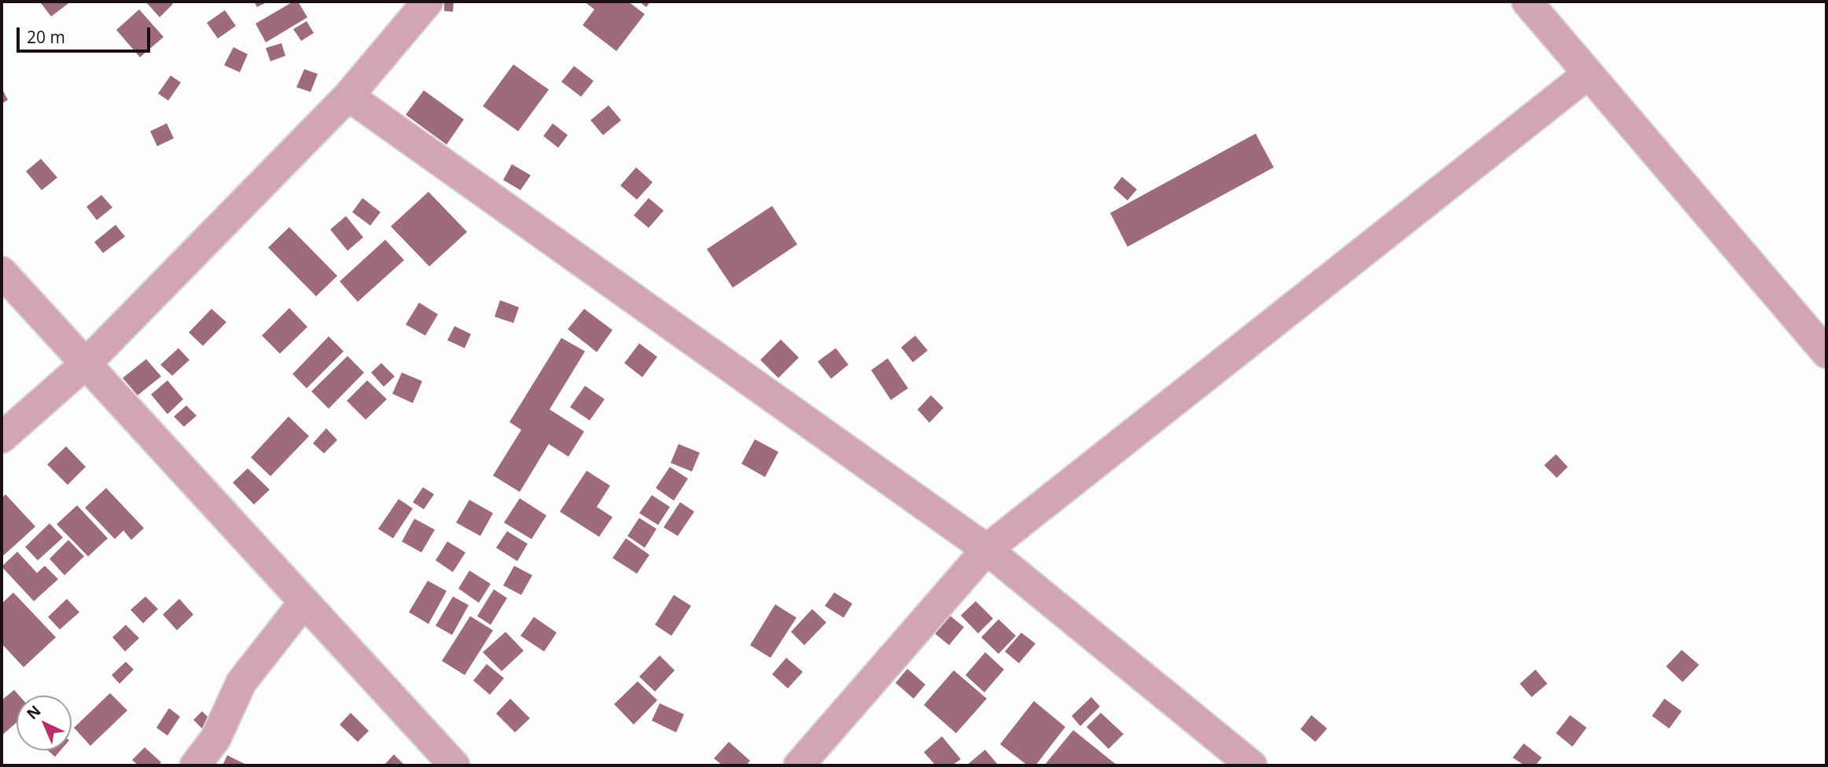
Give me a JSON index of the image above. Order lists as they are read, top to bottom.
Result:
{
  "scale_bar": "20 m",
  "north": "top left"
}
